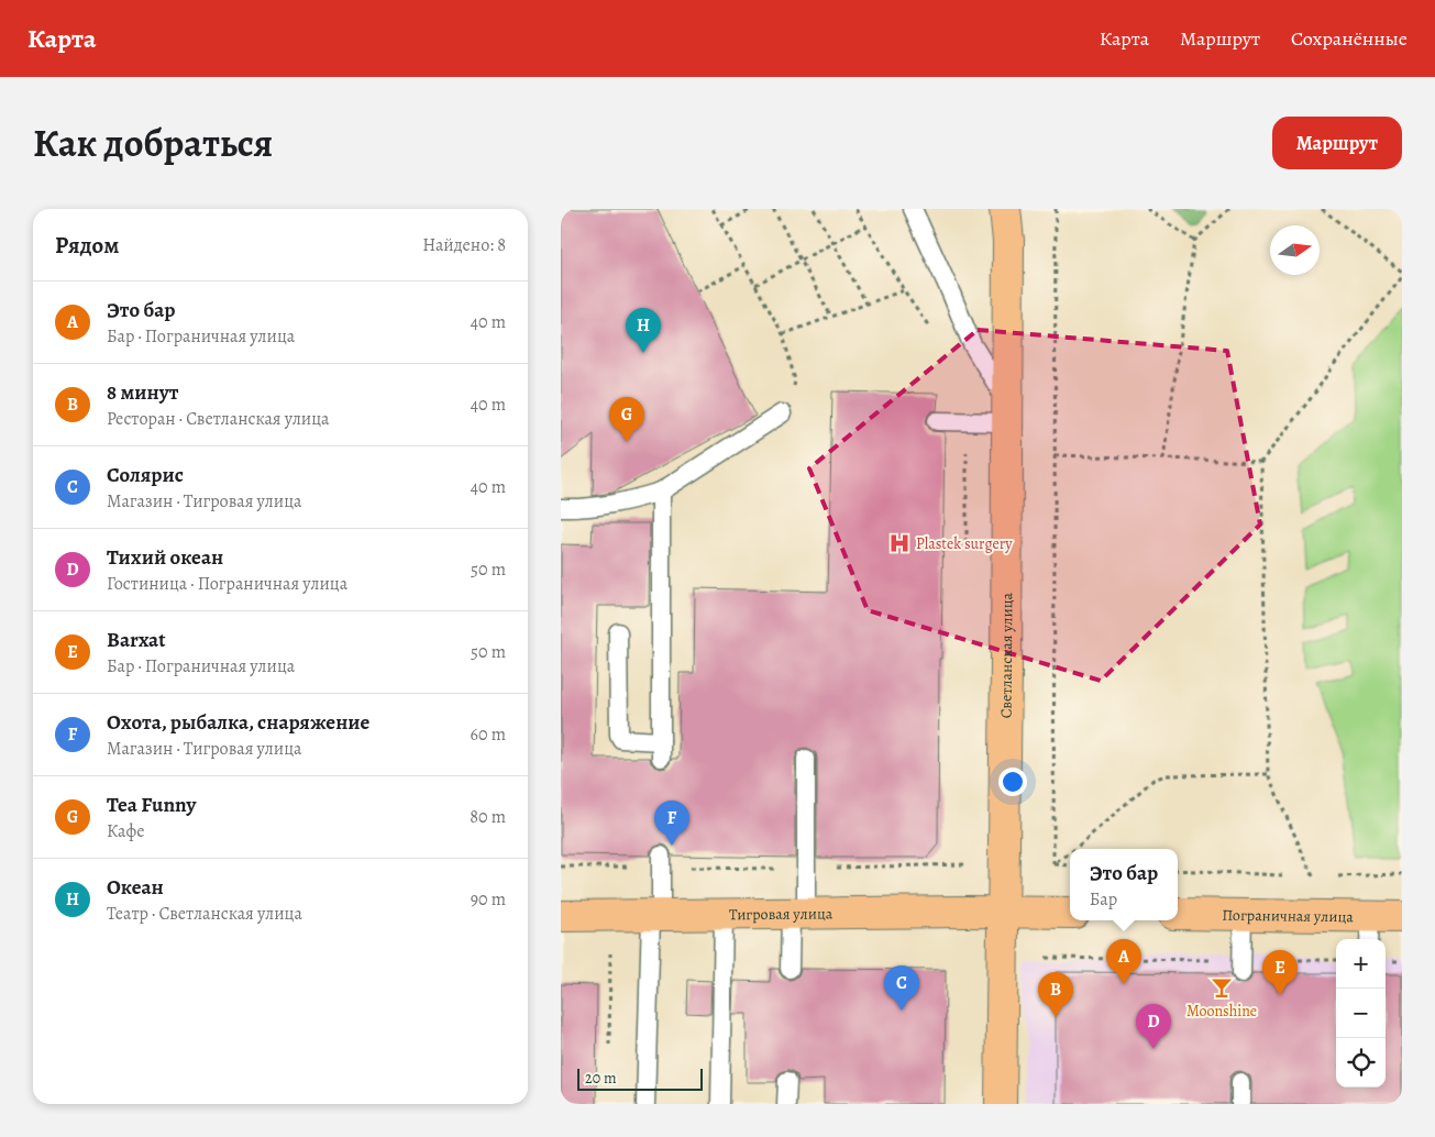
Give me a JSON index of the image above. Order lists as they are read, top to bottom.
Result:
{
  "streets": {
    "main road": ["Светланская улица", "Тигровая улица", "Пограничная улица"]
  },
  "crossings": [
    ["Светланская улица", "Тигровая улица"]
  ],
  "places": {
    "hospital": ["Plastek surgery"],
    "bar": ["Moonshine"]
  },
  "scale_bar": "20 m",
  "north": "right",
  "page": {
    "header": "Карта",
    "nav": ["Карта", "Маршрут", "Сохранённые"],
    "title": "Как добраться",
    "buttons": "Маршрут",
    "heading": ["Рядом", "Найдено: 8"],
    "list": [
      {
        "mark": "A",
        "name": "Это бар",
        "note": "Бар · Пограничная улица",
        "value": "40 m"
      },
      {
        "mark": "B",
        "name": "8 минут",
        "note": "Ресторан · Светланская улица",
        "value": "40 m"
      },
      {
        "mark": "C",
        "name": "Солярис",
        "note": "Магазин · Тигровая улица",
        "value": "40 m"
      },
      {
        "mark": "D",
        "name": "Тихий океан",
        "note": "Гостиница · Пограничная улица",
        "value": "50 m"
      },
      {
        "mark": "E",
        "name": "Barxat",
        "note": "Бар · Пограничная улица",
        "value": "50 m"
      },
      {
        "mark": "F",
        "name": "Охота, рыбалка, снаряжение",
        "note": "Магазин · Тигровая улица",
        "value": "60 m"
      },
      {
        "mark": "G",
        "name": "Tea Funny",
        "note": "Кафе",
        "value": "80 m"
      },
      {
        "mark": "H",
        "name": "Океан",
        "note": "Театр · Светланская улица",
        "value": "90 m"
      }
    ],
    "pins": [
      "H",
      "G",
      "F",
      "A",
      "E",
      "C",
      "B",
      "D"
    ],
    "popup": ["Это бар", "Бар"],
    "map_buttons": ["+", "−"],
    "scale": "20 m"
  }
}
